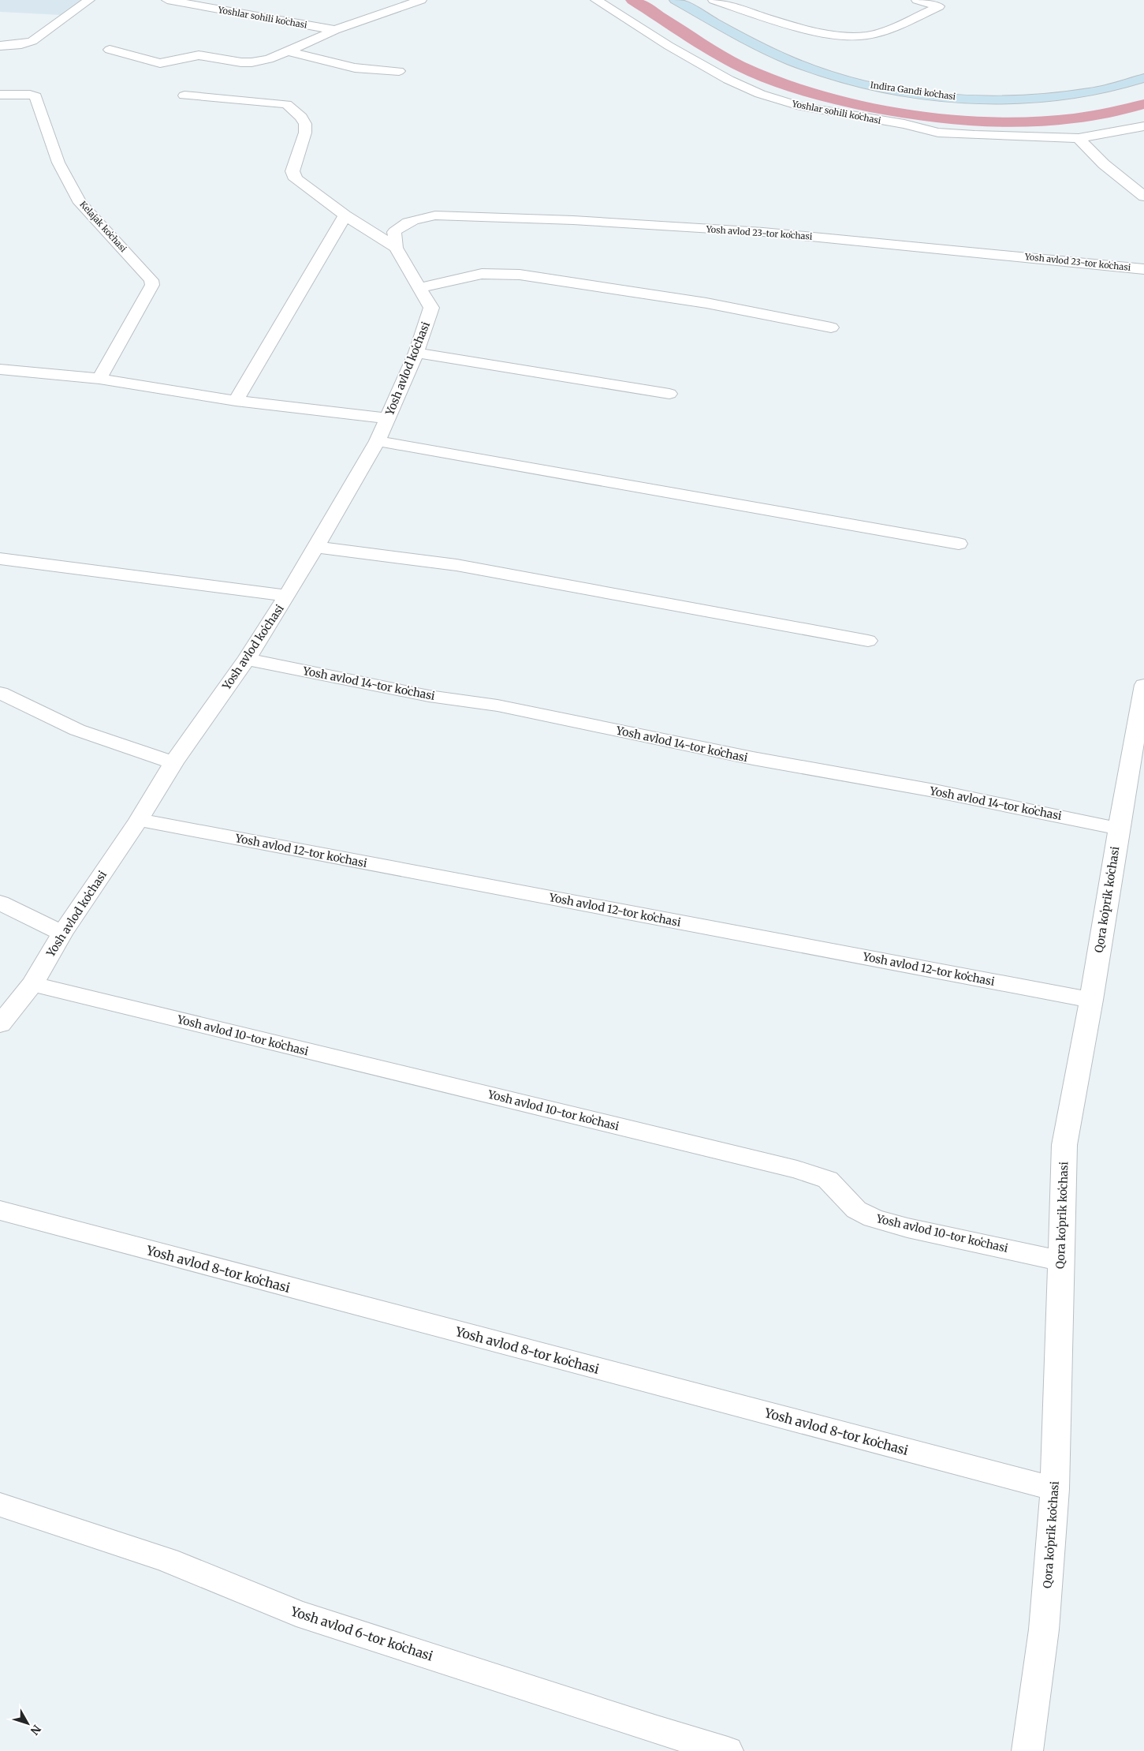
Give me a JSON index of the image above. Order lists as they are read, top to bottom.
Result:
{
  "streets": {
    "street": [
      "Yoshlar sohili koʻchasi",
      "Indira Gandi koʻchasi",
      "Kelajak koʻchasi",
      "Yosh avlod 23-tor koʻchasi",
      "Yosh avlod koʻchasi",
      "Yosh avlod 14-tor koʻchasi",
      "Yosh avlod 12-tor koʻchasi",
      "Qora koʻprik koʻchasi",
      "Yosh avlod 10-tor koʻchasi",
      "Yosh avlod 8-tor koʻchasi",
      "Yosh avlod 6-tor koʻchasi"
    ]
  },
  "crossings": [
    ["Yosh avlod 23-tor koʻchasi", "Yosh avlod koʻchasi"],
    ["Yosh avlod koʻchasi", "Yosh avlod 14-tor koʻchasi"],
    ["Yosh avlod koʻchasi", "Yosh avlod 12-tor koʻchasi"],
    ["Yosh avlod koʻchasi", "Yosh avlod 10-tor koʻchasi"],
    ["Yosh avlod 14-tor koʻchasi", "Qora koʻprik koʻchasi"],
    ["Yosh avlod 12-tor koʻchasi", "Qora koʻprik koʻchasi"],
    ["Qora koʻprik koʻchasi", "Yosh avlod 10-tor koʻchasi"],
    ["Qora koʻprik koʻchasi", "Yosh avlod 8-tor koʻchasi"]
  ],
  "north": "bottom right"
}
